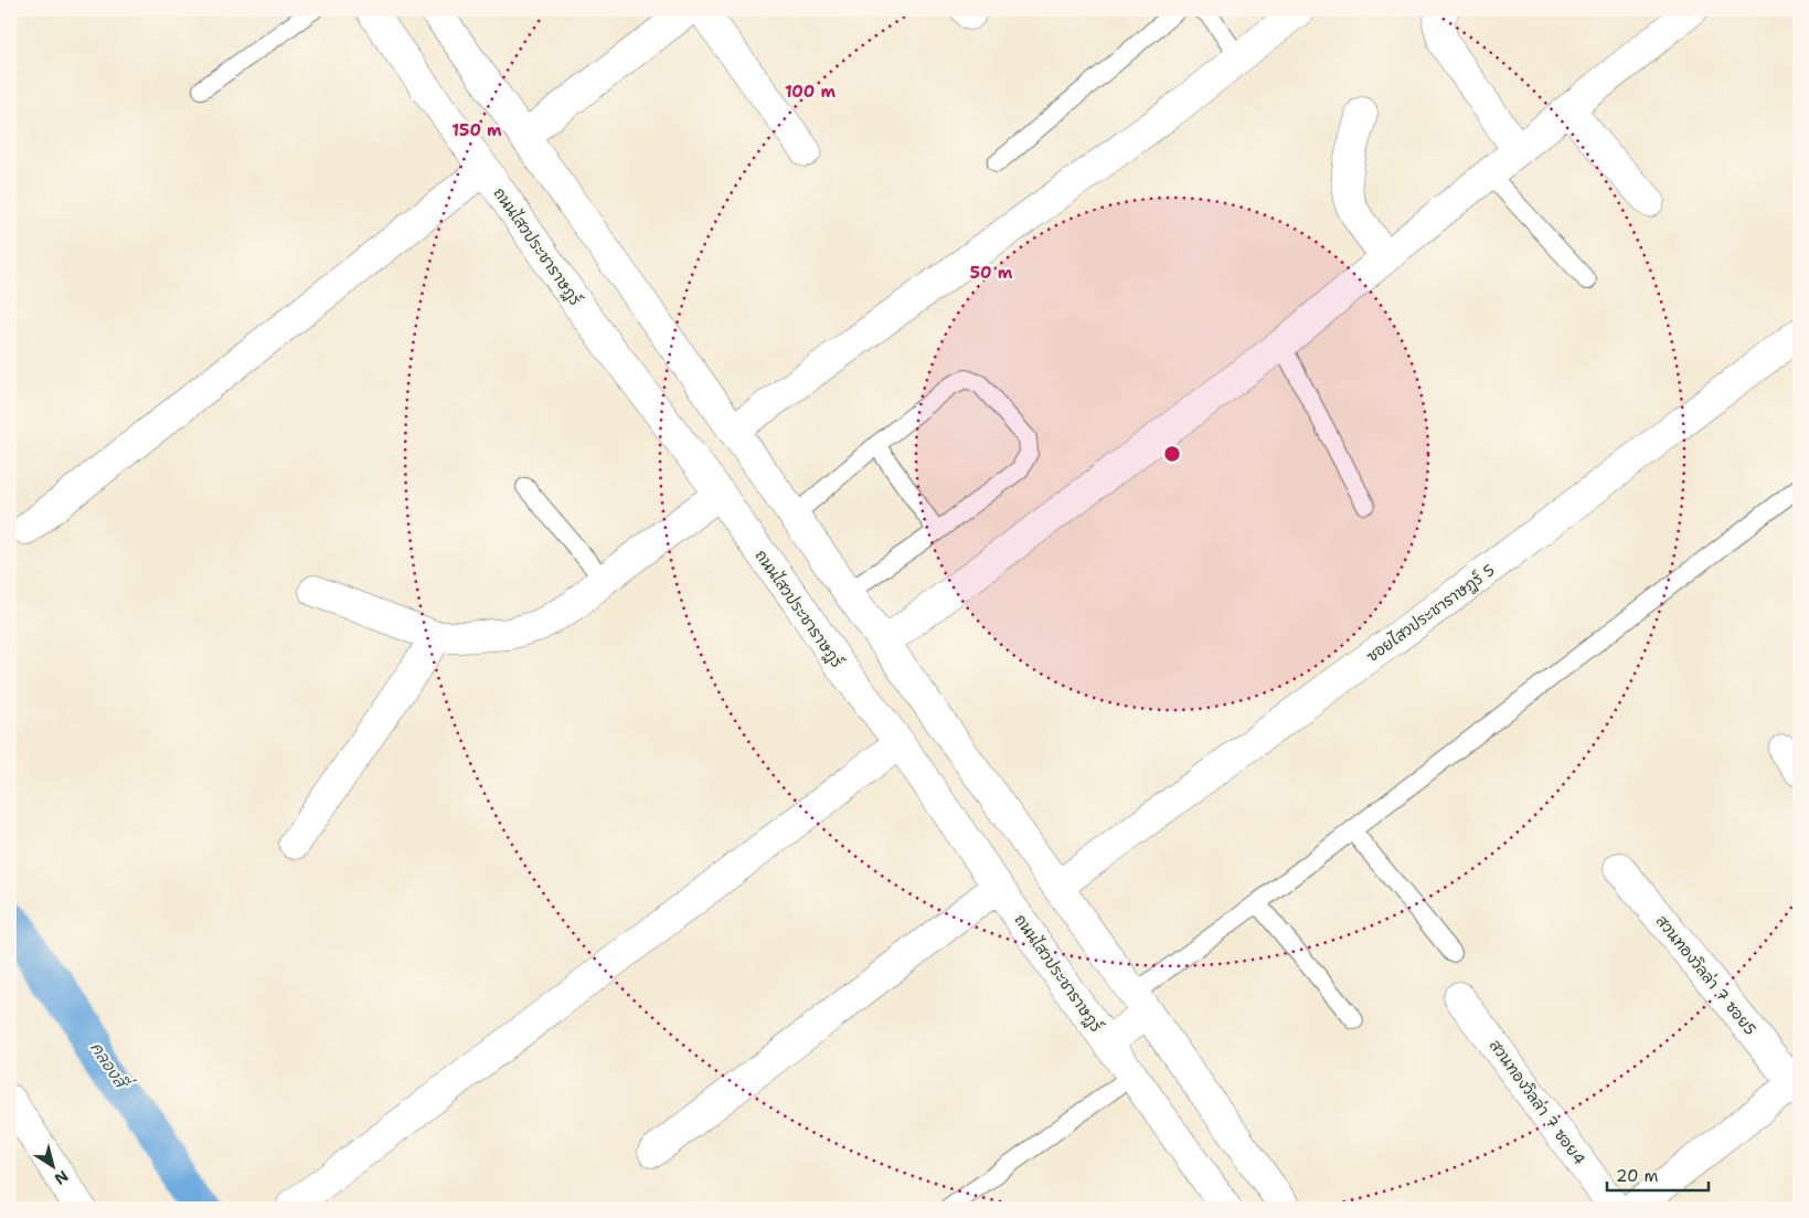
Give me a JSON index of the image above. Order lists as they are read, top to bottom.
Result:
{
  "streets": {
    "street": [
      "ถนนไสวประชาราษฎร์",
      "ซอยไสวประชาราษฎร์ 5",
      "สวนทองวิลล่า 7 ซอย5",
      "สวนทองวิลล่า 7 ซอย4"
    ]
  },
  "water": ["คลองสี่"],
  "scale_bar": "20 m",
  "north": "bottom right",
  "rings": ["100 m", "150 m", "50 m"]
}
